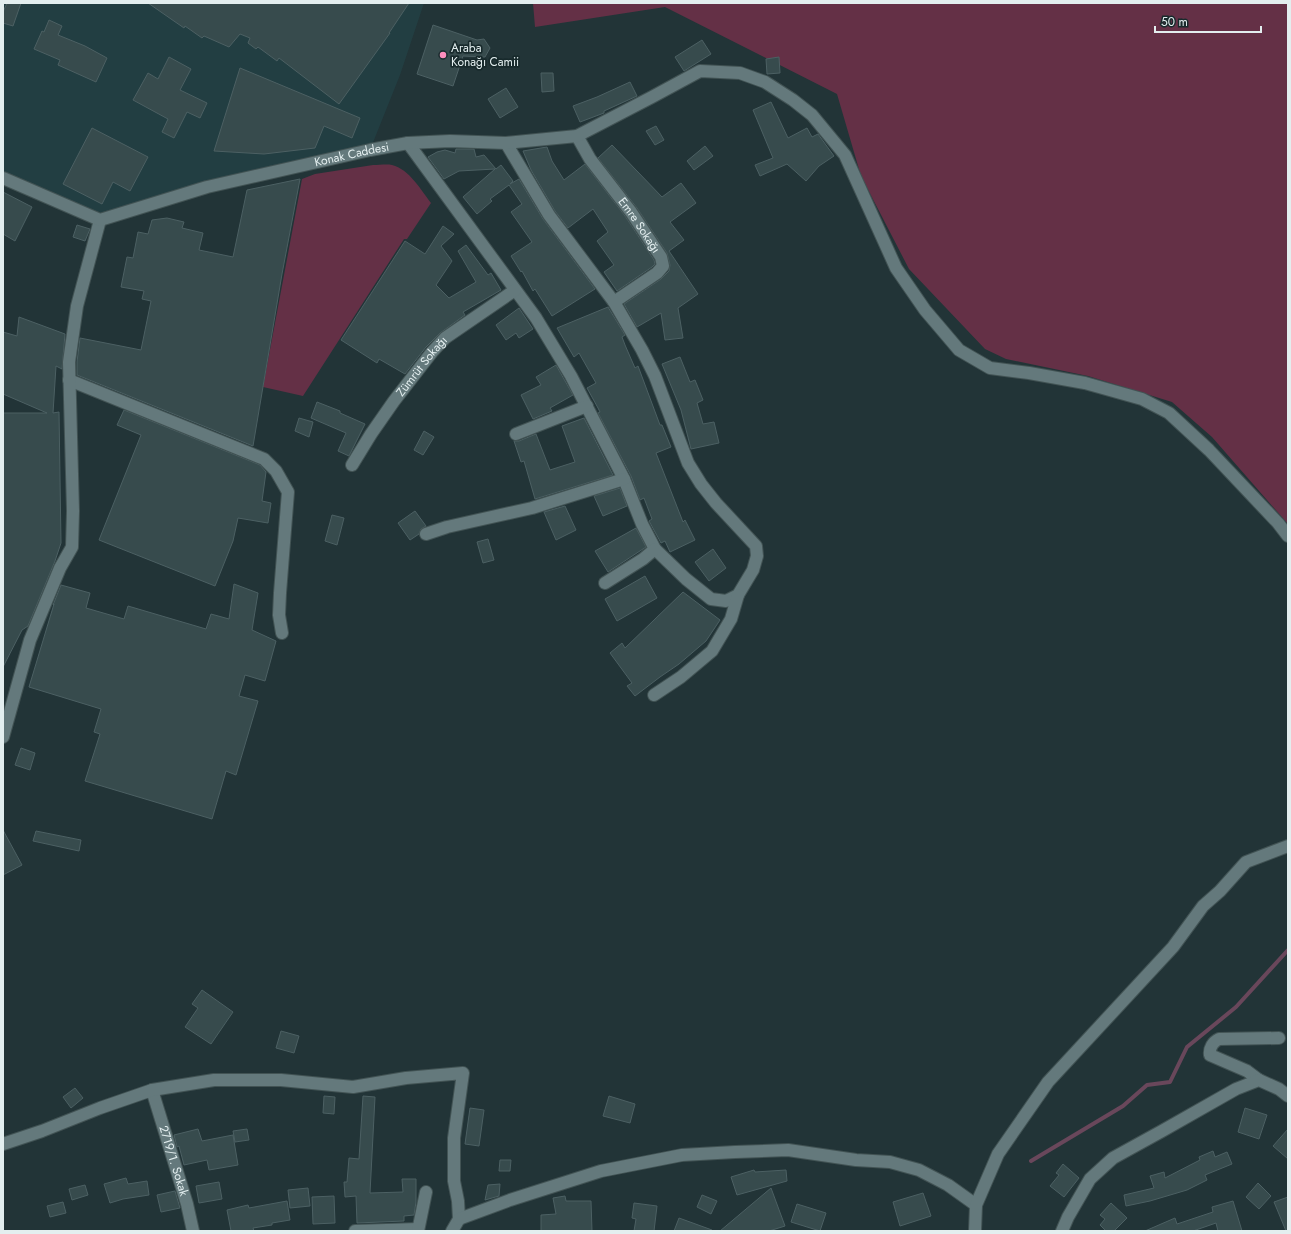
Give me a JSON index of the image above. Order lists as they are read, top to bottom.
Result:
{
  "streets": {
    "street": [
      "Konak Caddesi",
      "Emre Sokağı",
      "Zümrüt Sokağı",
      "2719/1. Sokak"
    ]
  },
  "crossings": [
    ["Konak Caddesi", "Emre Sokağı"]
  ],
  "places": ["Araba Konağı Camii"],
  "scale_bar": "50 m"
}
